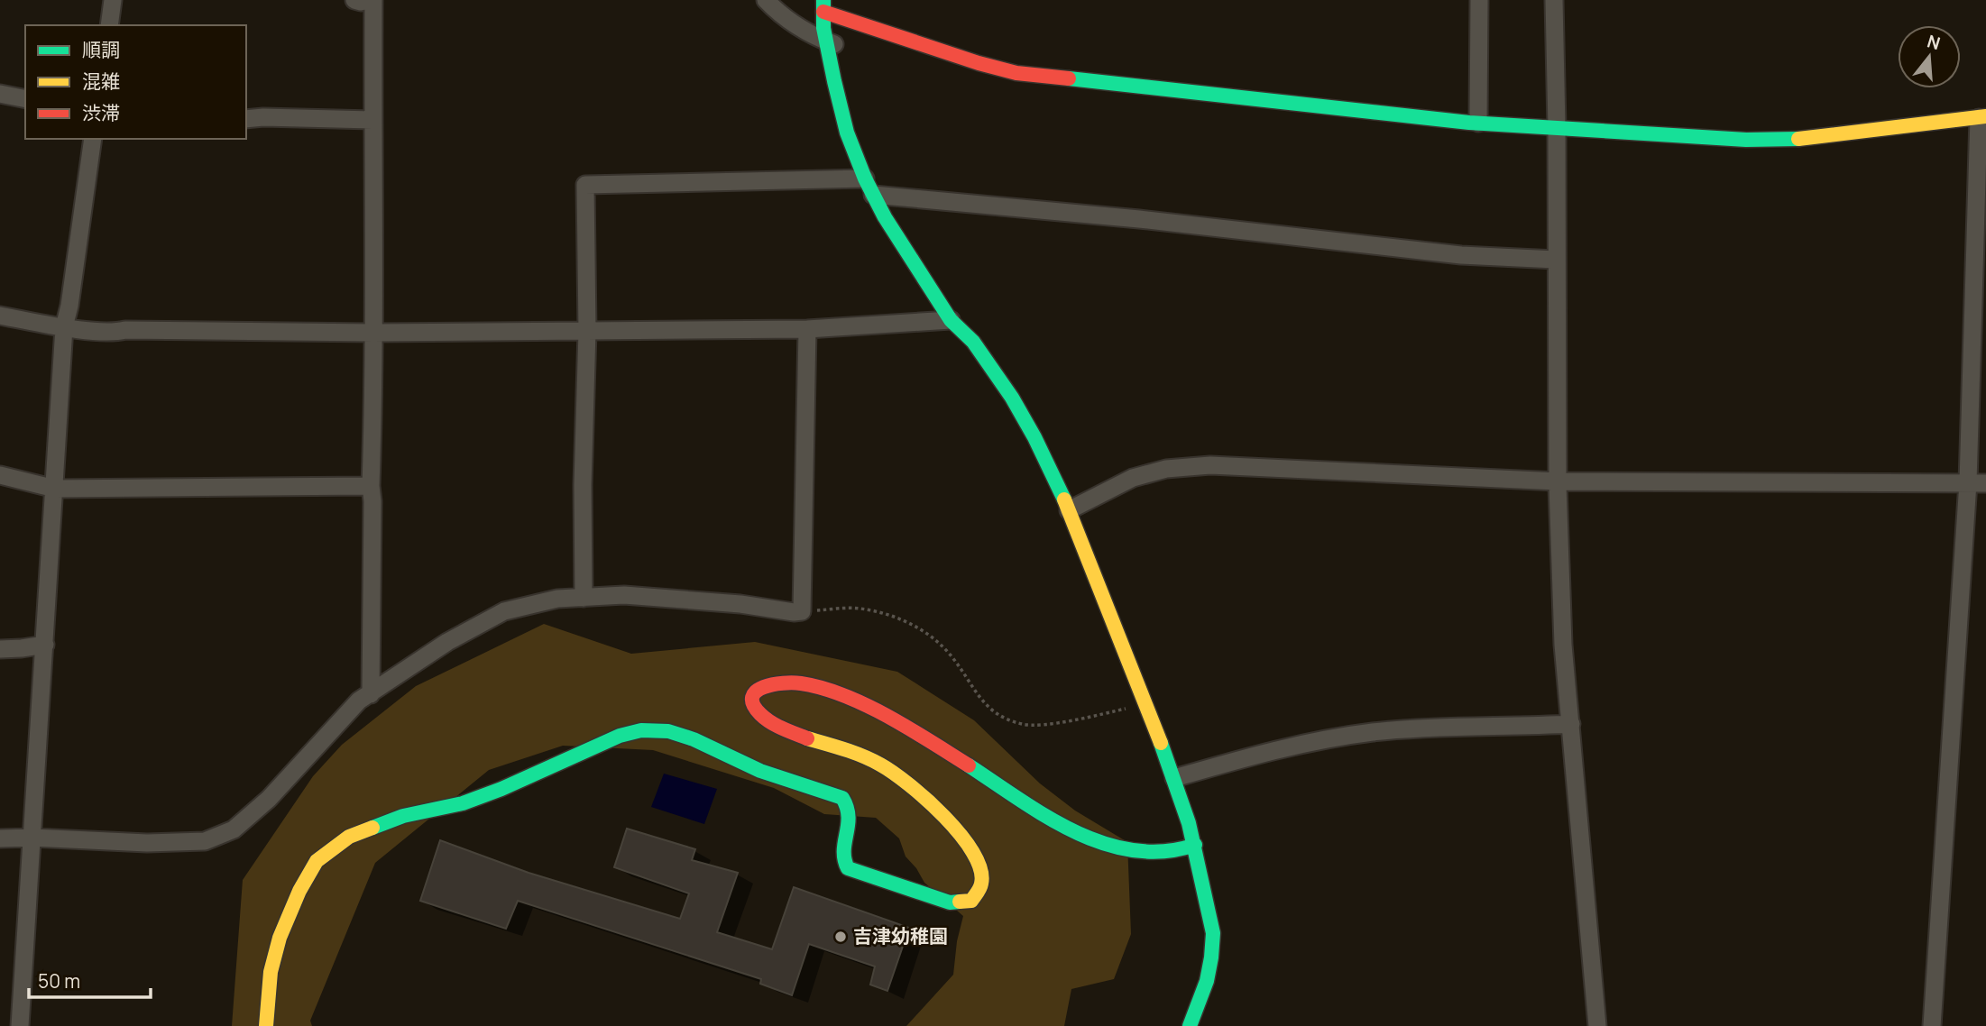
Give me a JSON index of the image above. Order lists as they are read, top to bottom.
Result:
{
  "places": ["吉津幼稚園"],
  "legend": ["順調", "混雑", "渋滞"],
  "scale_bar": "50 m",
  "north": "top"
}
